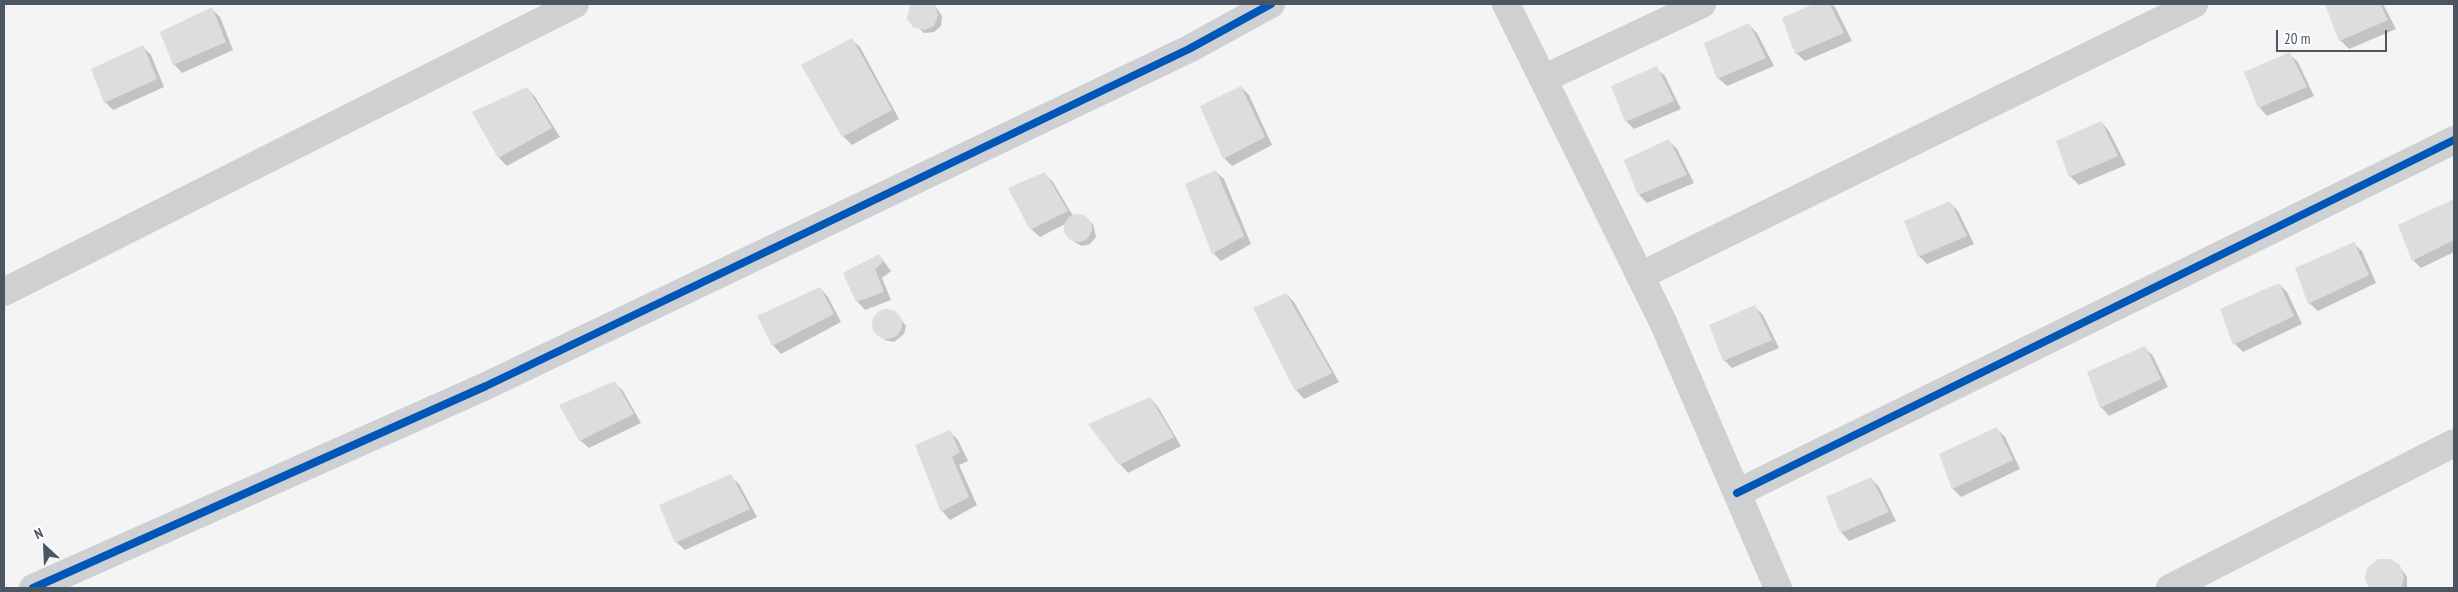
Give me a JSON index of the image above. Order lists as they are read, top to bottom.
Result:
{
  "scale_bar": "20 m",
  "north": "top left"
}
